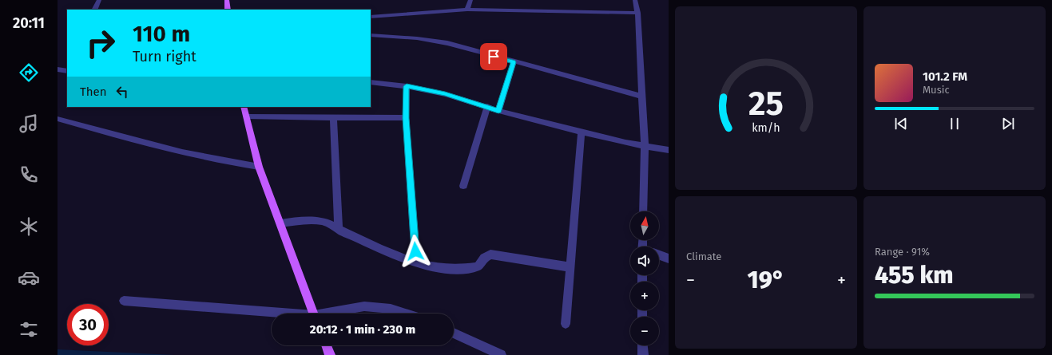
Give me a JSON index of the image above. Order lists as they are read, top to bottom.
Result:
{
  "north": "top",
  "page": {
    "tabs": "20:11",
    "turn": ["110 m", "Turn right"],
    "song": ["101.2 FM", "Music"],
    "then": "Then",
    "tile": [
      "Climate",
      ["Range · 91%", "455 km"]
    ],
    "map_buttons": ["+", "−"],
    "heat": ["−", "19°", "+"],
    "limit": "30",
    "trip": "20:12 · 1 min · 230 m",
    "gauge": ["25", "km/h"]
  }
}
